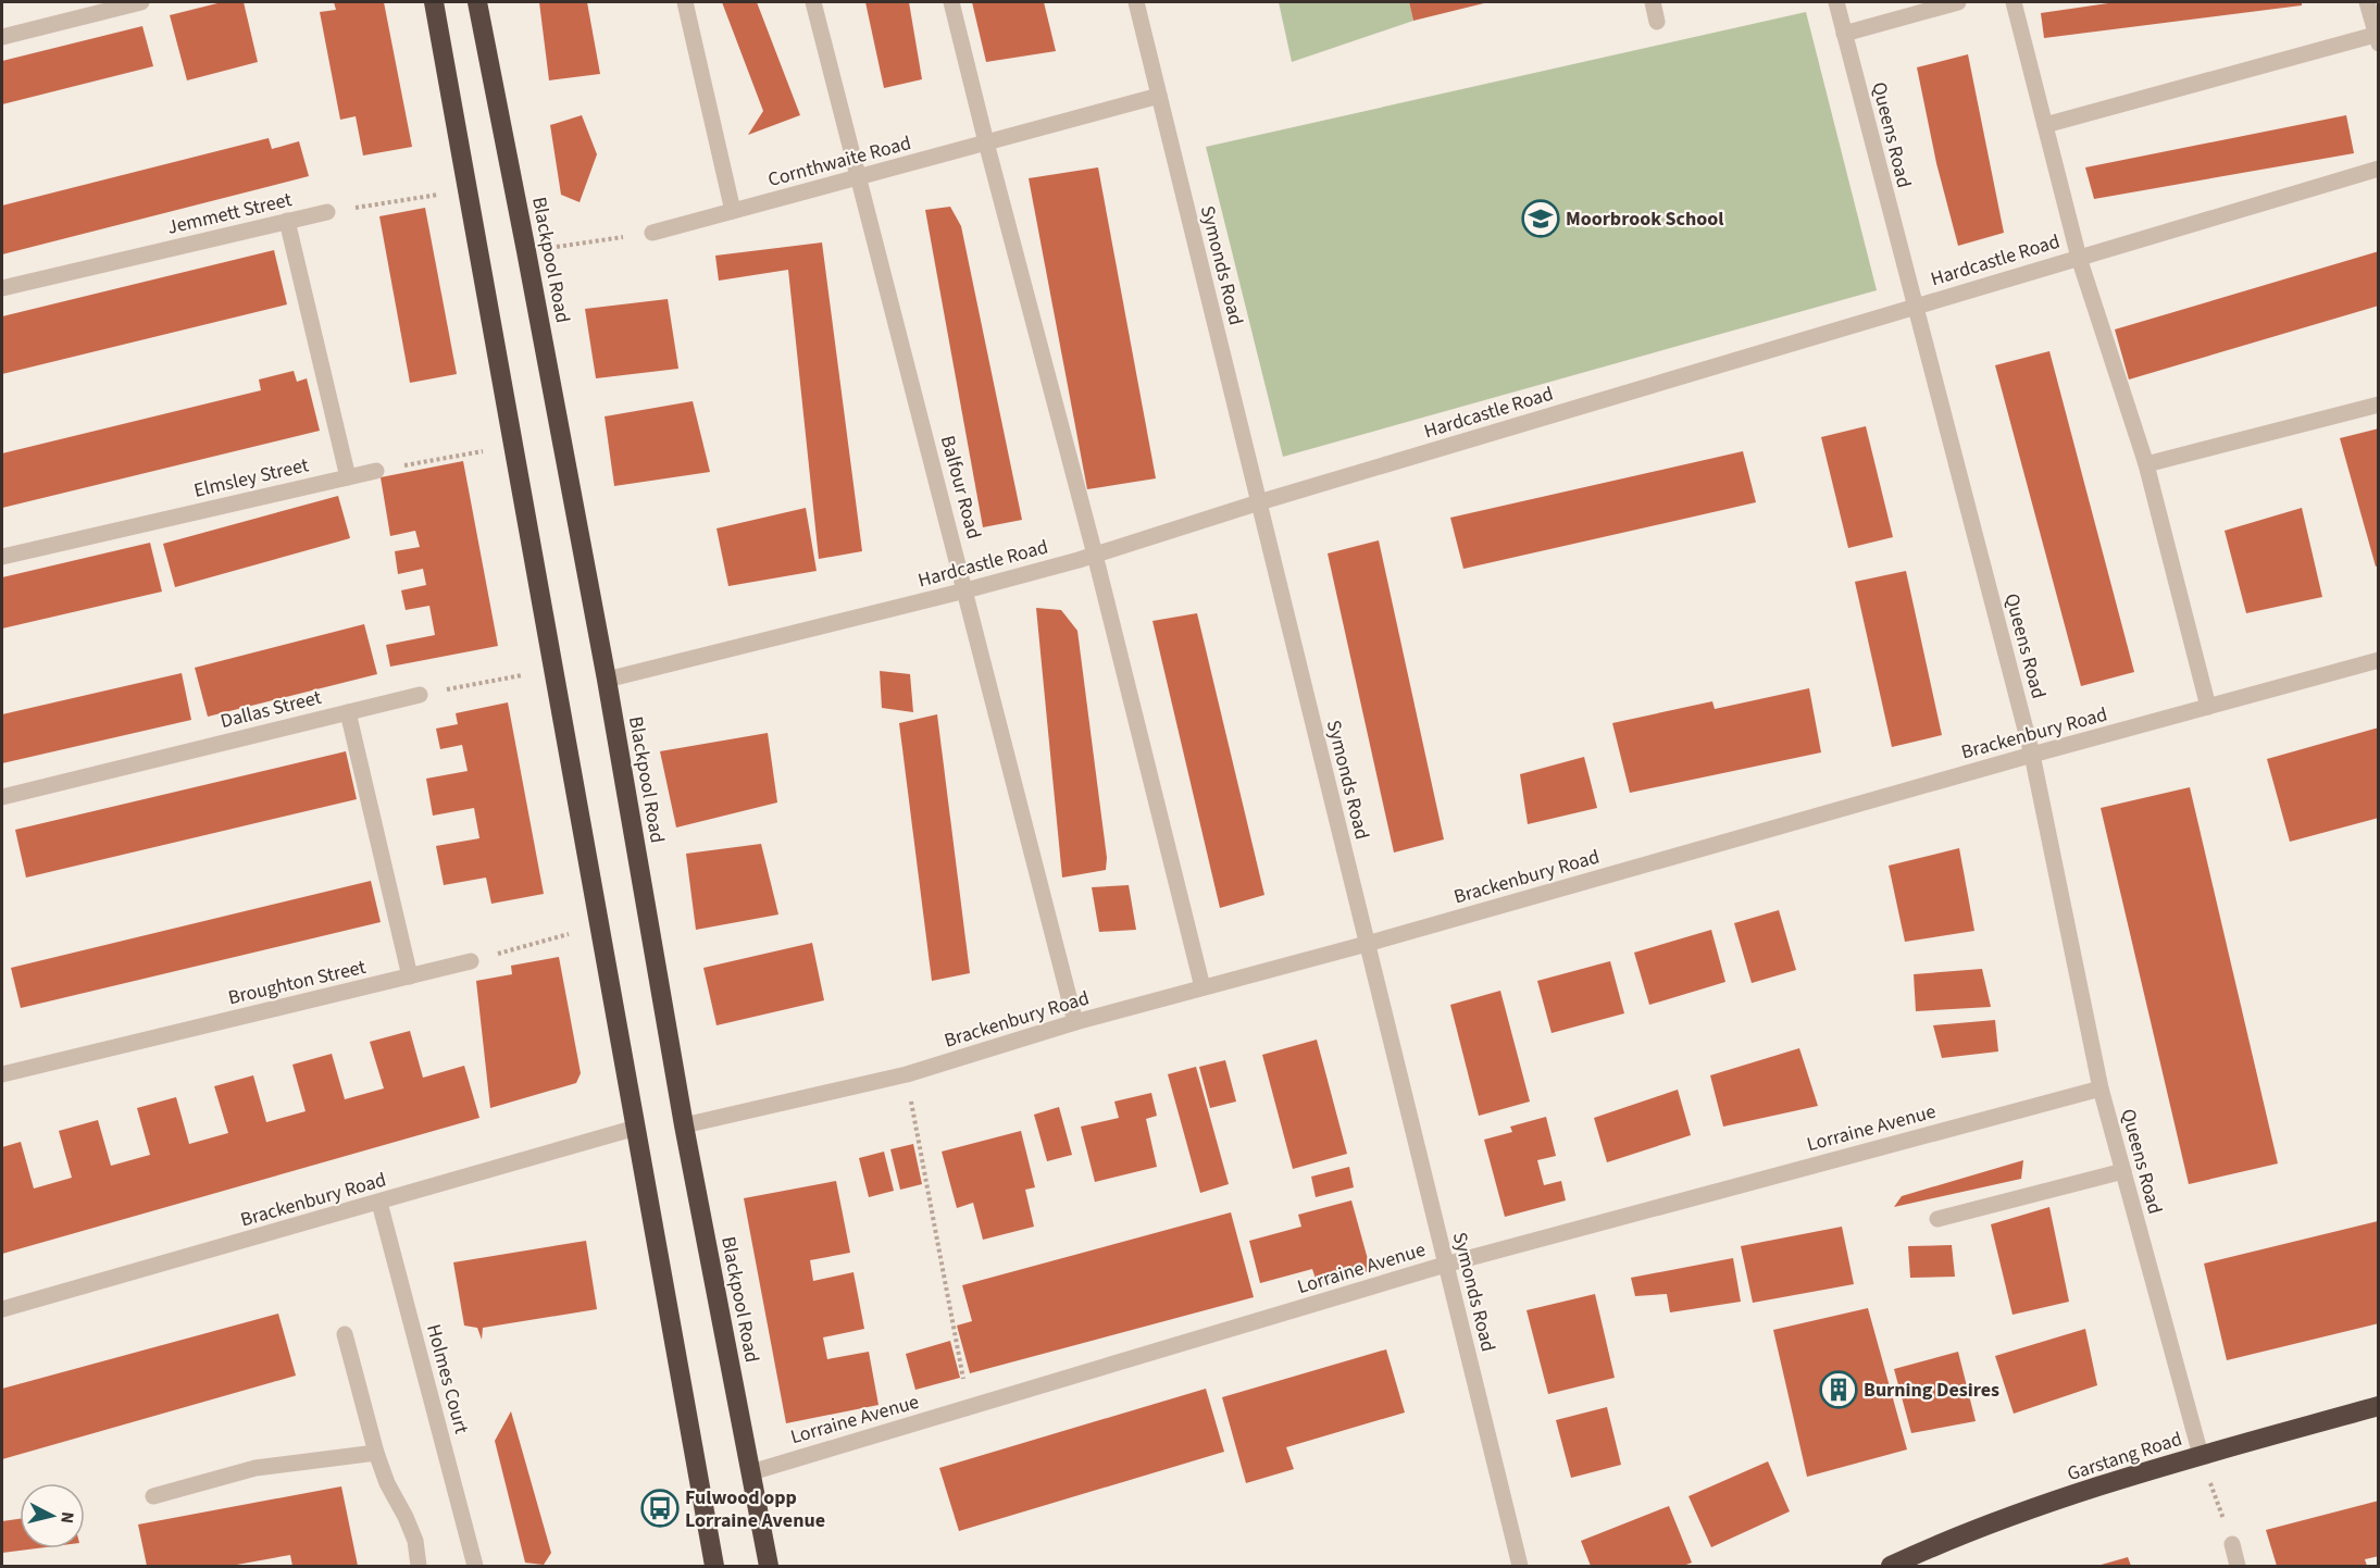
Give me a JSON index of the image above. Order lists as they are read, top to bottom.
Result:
{
  "streets": {
    "highway": ["Blackpool Road", "Garstang Road"],
    "street": [
      "Queens Road",
      "Cornthwaite Road",
      "Jemmett Street",
      "Hardcastle Road",
      "Symonds Road",
      "Elmsley Street",
      "Balfour Road",
      "Dallas Street",
      "Brackenbury Road",
      "Broughton Street",
      "Lorraine Avenue",
      "Holmes Court"
    ]
  },
  "crossings": [
    ["Queens Road", "Hardcastle Road"],
    ["Queens Road", "Brackenbury Road"],
    ["Queens Road", "Lorraine Avenue"],
    ["Queens Road", "Garstang Road"],
    ["Cornthwaite Road", "Symonds Road"],
    ["Cornthwaite Road", "Balfour Road"],
    ["Blackpool Road", "Hardcastle Road"],
    ["Blackpool Road", "Brackenbury Road"],
    ["Blackpool Road", "Lorraine Avenue"],
    ["Hardcastle Road", "Symonds Road"],
    ["Hardcastle Road", "Balfour Road"],
    ["Symonds Road", "Brackenbury Road"],
    ["Symonds Road", "Lorraine Avenue"],
    ["Balfour Road", "Brackenbury Road"],
    ["Brackenbury Road", "Holmes Court"]
  ],
  "places": {
    "school or university": ["Moorbrook School"],
    "building": ["Burning Desires"],
    "bus stop": ["Fulwood opp Lorraine Avenue"]
  },
  "north": "right"
}
